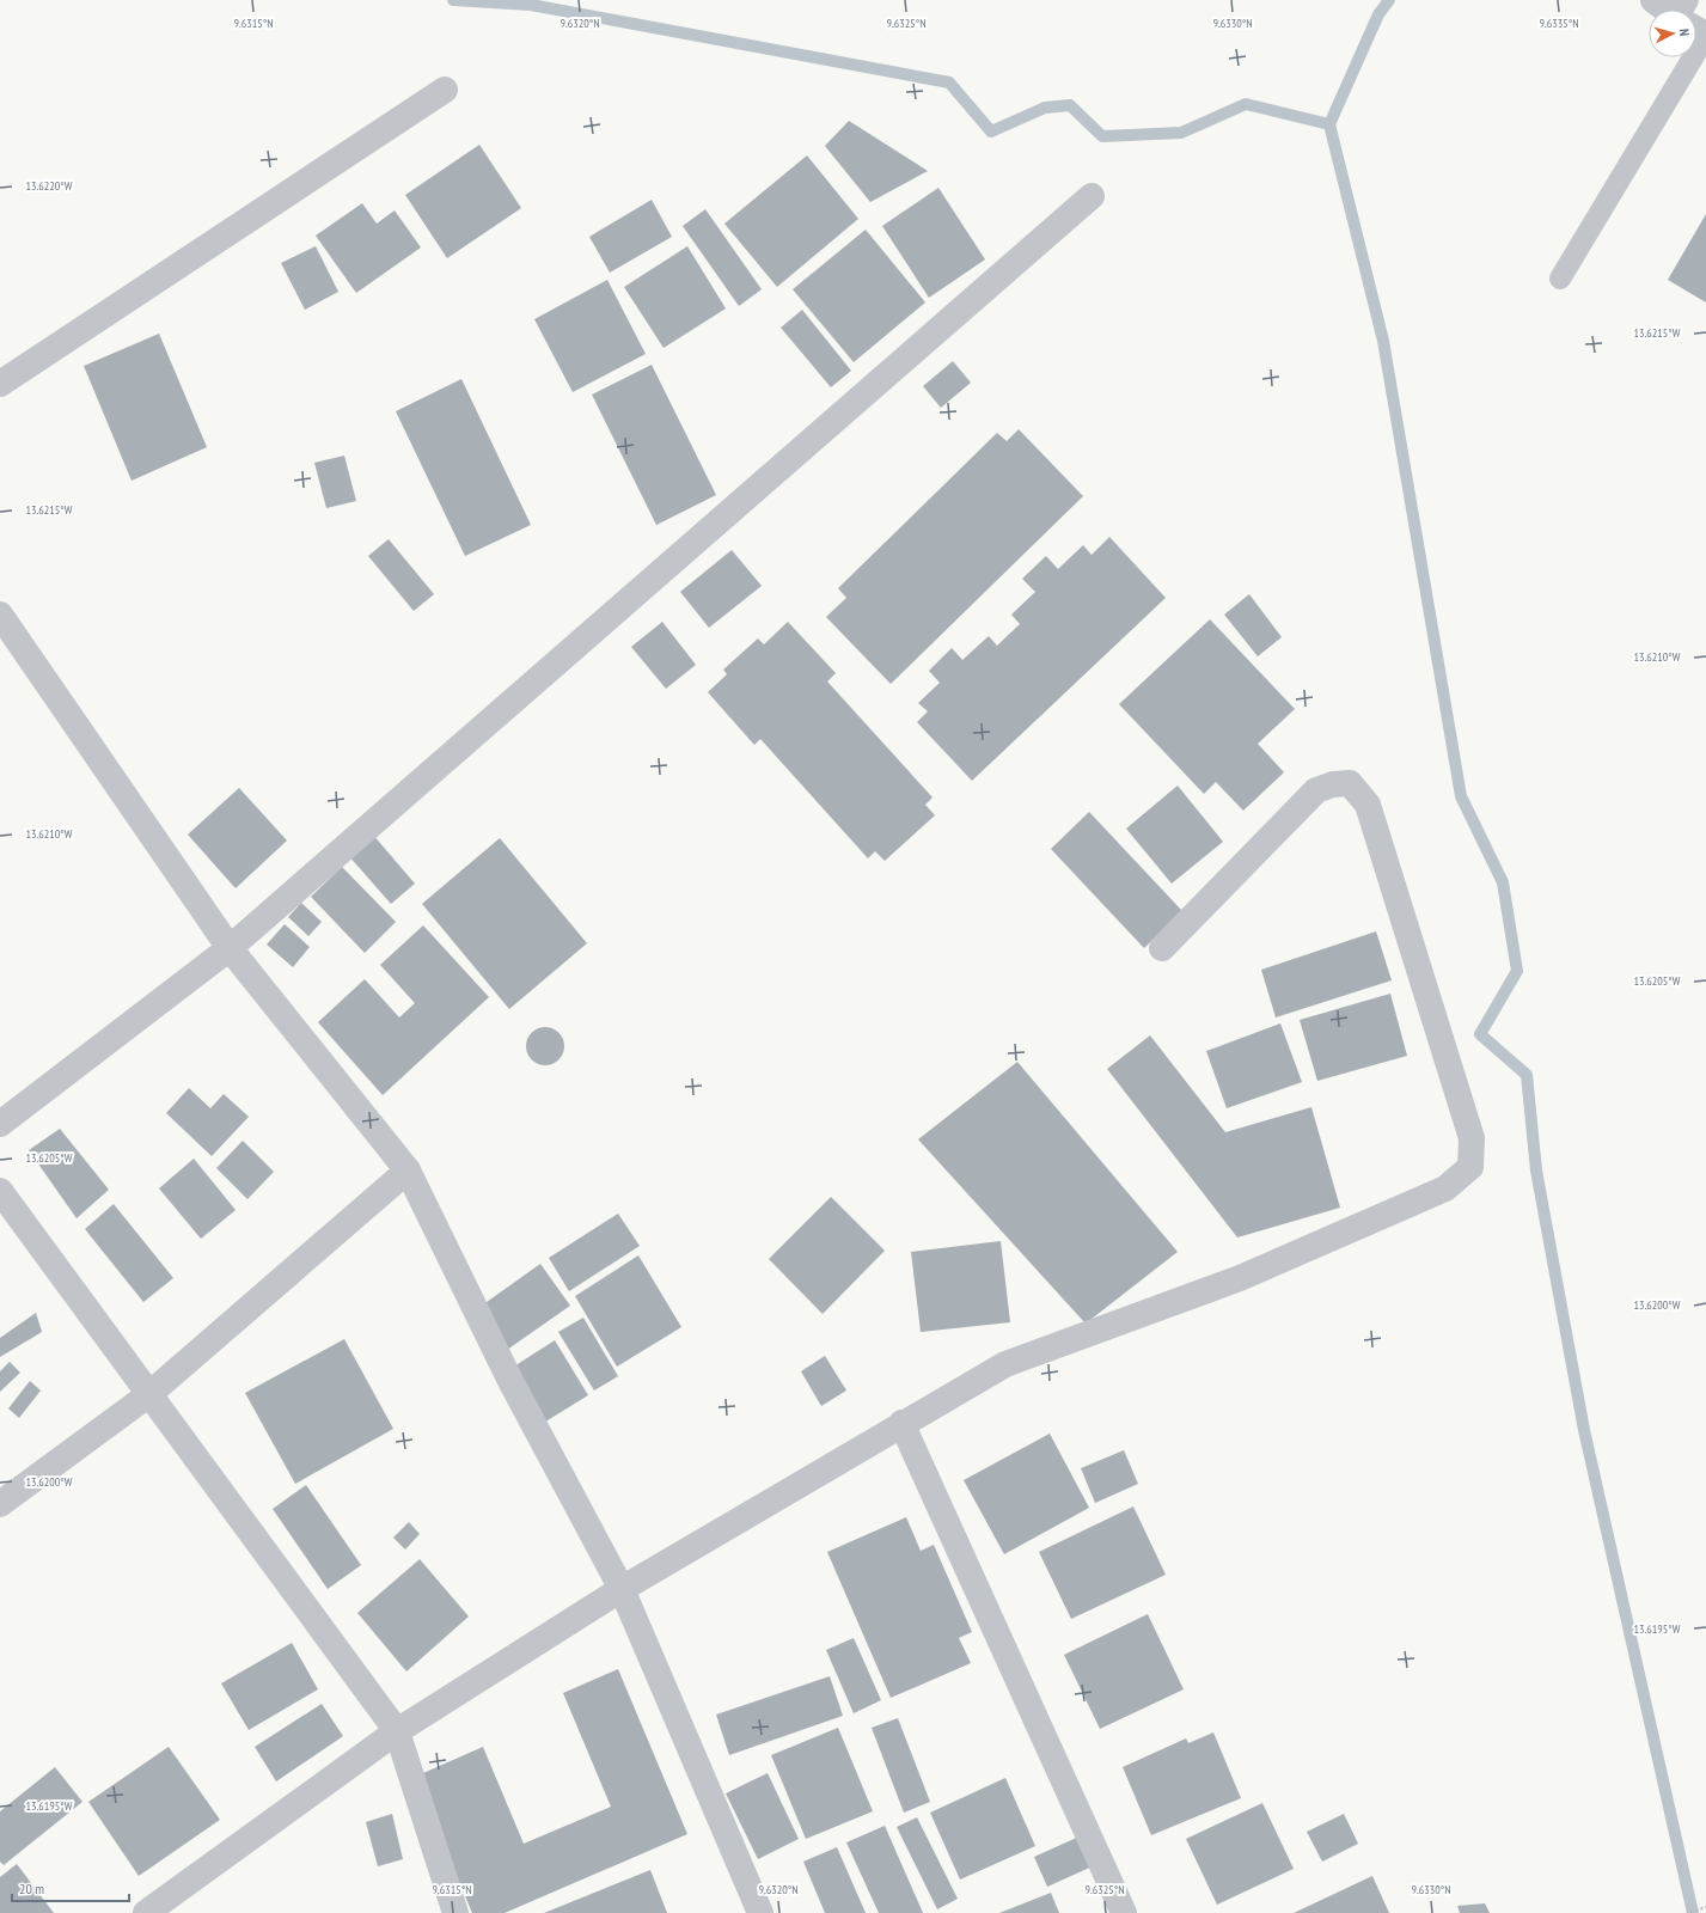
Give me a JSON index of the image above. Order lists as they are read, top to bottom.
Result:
{
  "scale_bar": "20 m",
  "north": "right",
  "coordinates": [
    "9.6315°N",
    "9.6320°N",
    "9.6325°N",
    "9.6330°N",
    "9.6335°N",
    "13.6220°W",
    "13.6215°W",
    "13.6210°W",
    "13.6205°W",
    "13.6200°W",
    "13.6195°W"
  ]
}
